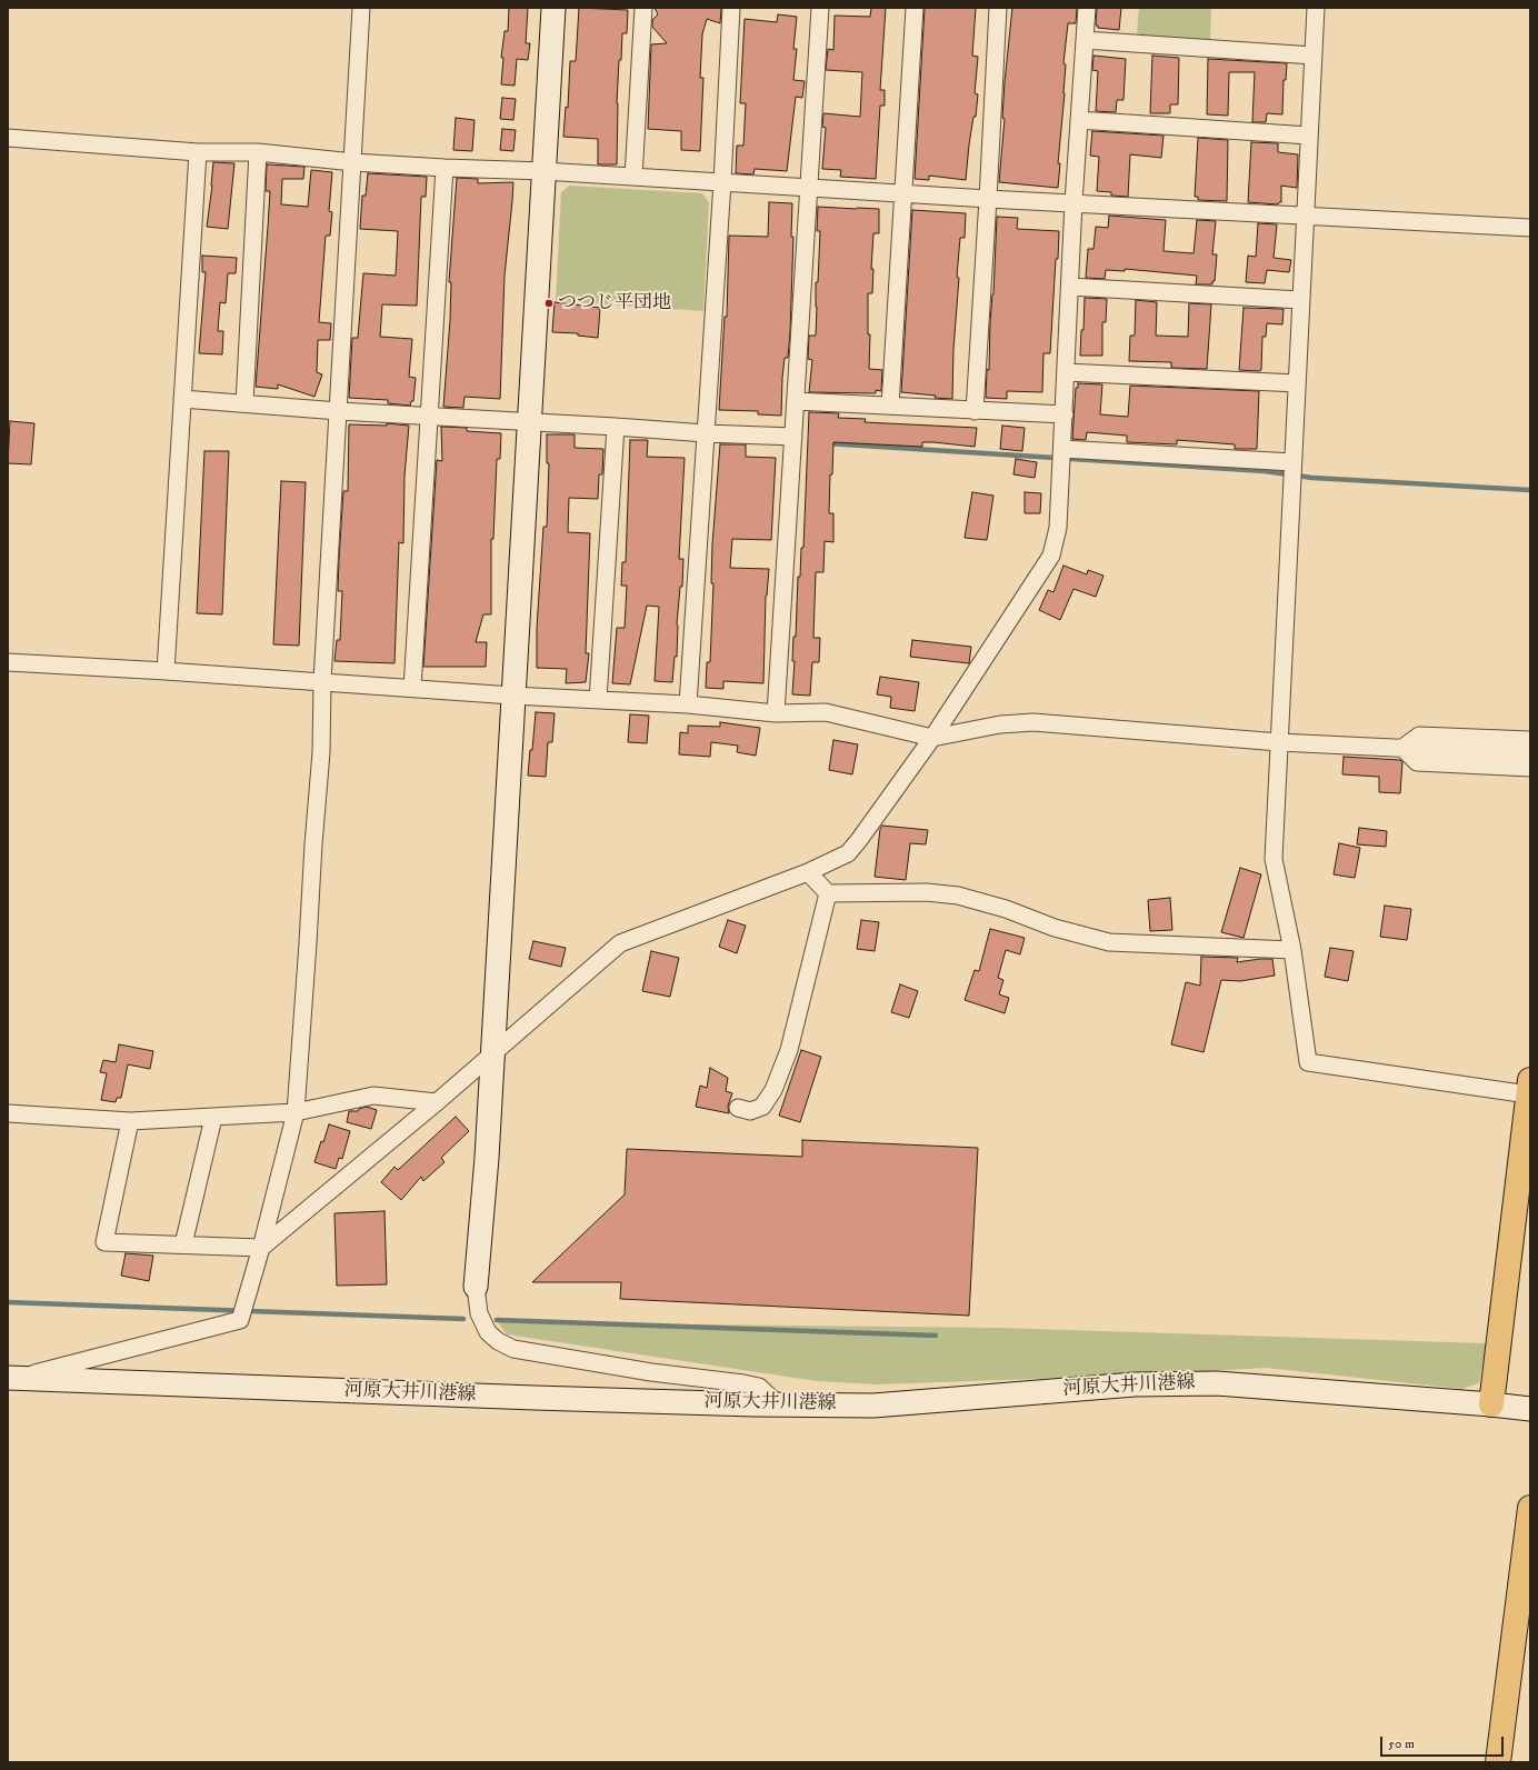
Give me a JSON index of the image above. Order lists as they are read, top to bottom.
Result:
{
  "streets": {
    "main road": ["河原大井川港線"]
  },
  "places": ["つつじ平団地"],
  "scale_bar": "50 m"
}
